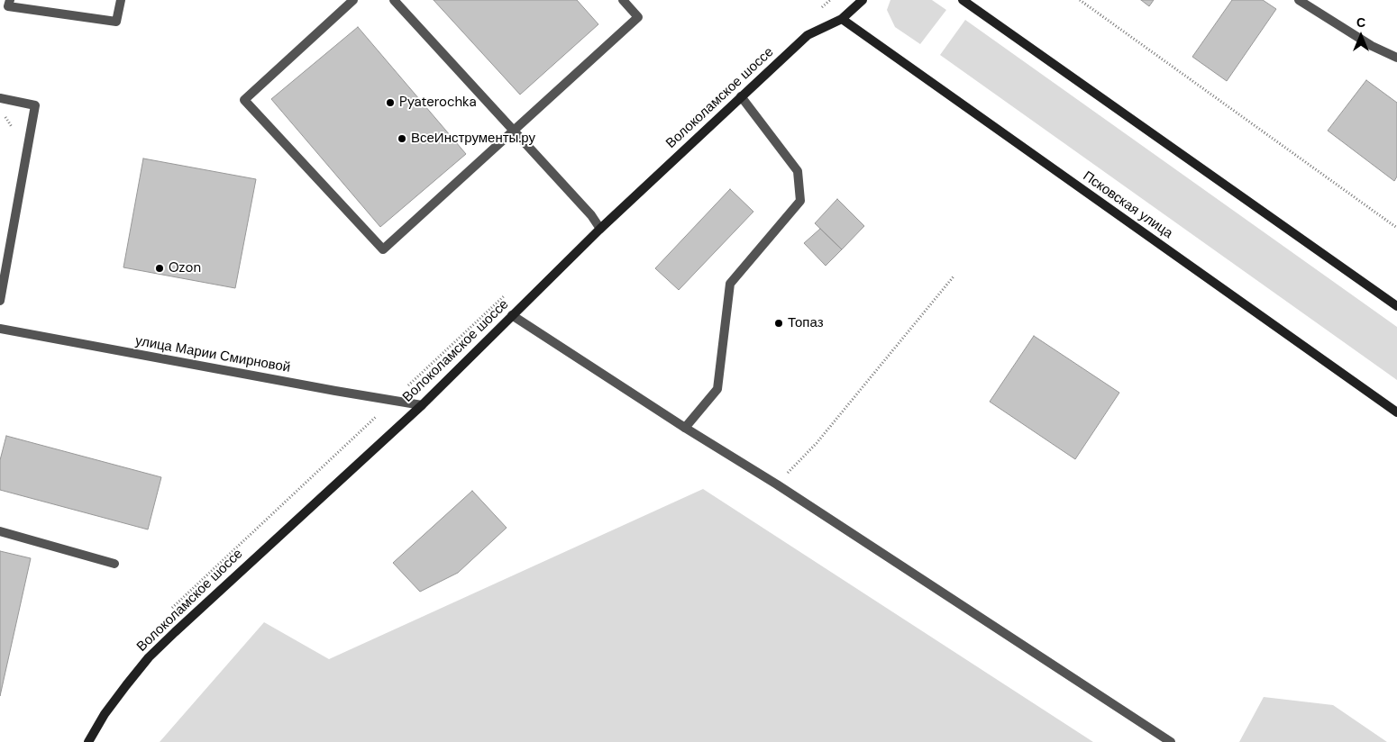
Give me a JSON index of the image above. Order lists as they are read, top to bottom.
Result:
{
  "streets": {
    "main road": ["Волоколамское шоссе", "Псковская улица"],
    "street": ["улица Марии Смирновой"]
  },
  "crossings": [
    ["Волоколамское шоссе", "Псковская улица"],
    ["Волоколамское шоссе", "улица Марии Смирновой"]
  ],
  "places": [
    "Pyaterochka",
    "ВсеИнструменты.ру",
    "Ozon",
    "Топаз"
  ],
  "north": "top"
}
